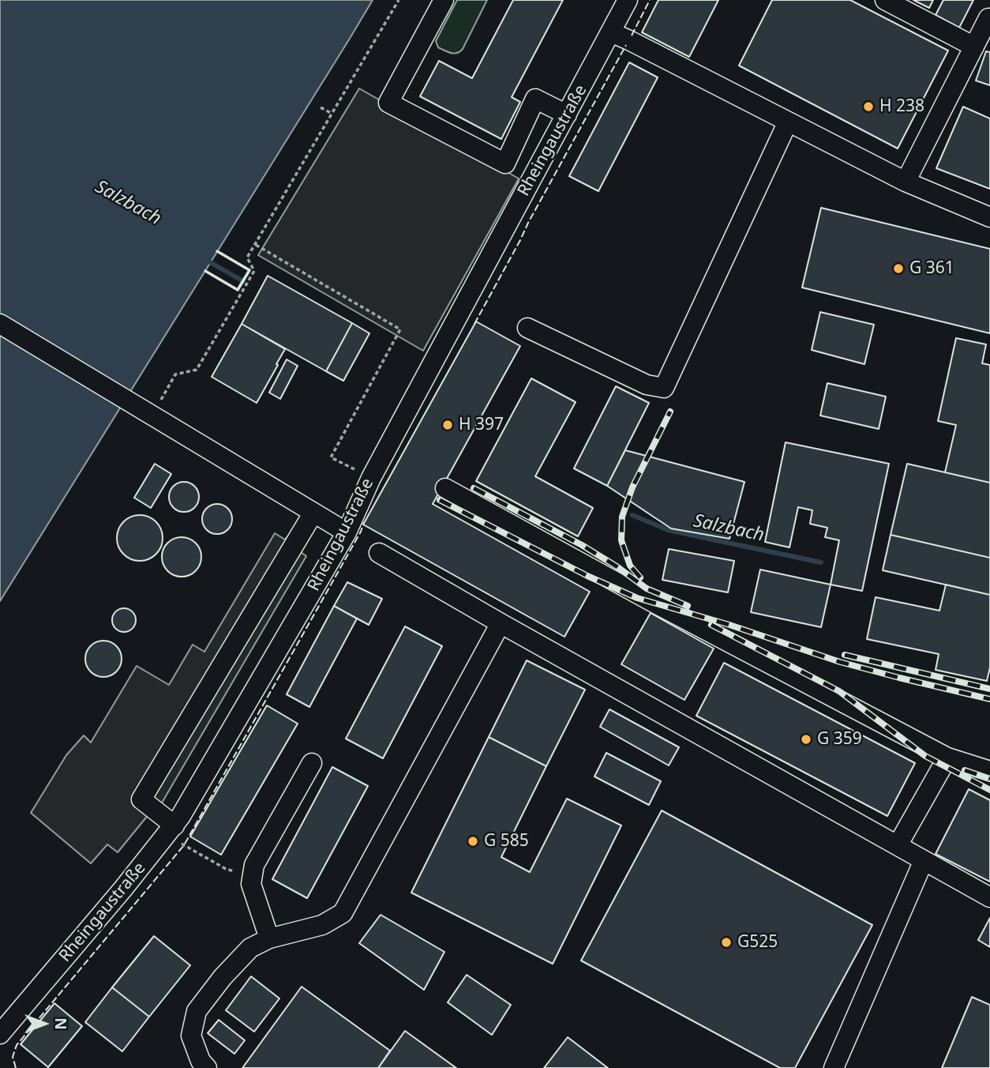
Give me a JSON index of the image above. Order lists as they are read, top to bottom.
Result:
{
  "streets": {
    "street": ["Rheingaustraße"]
  },
  "water": ["Salzbach"],
  "places": [
    "H 238",
    "G 361",
    "H 397",
    "G 359",
    "G 585",
    "G525"
  ],
  "north": "right"
}
